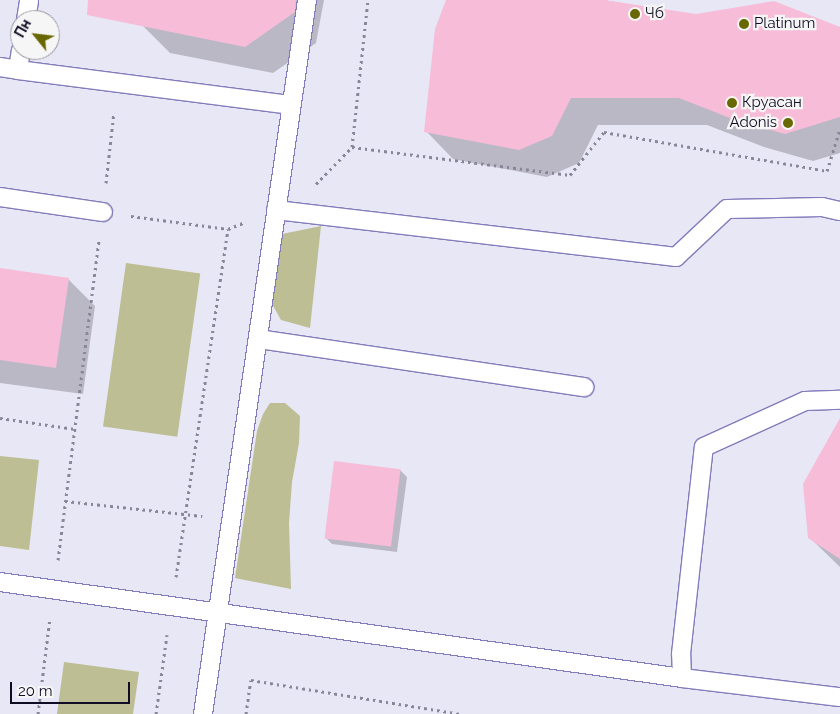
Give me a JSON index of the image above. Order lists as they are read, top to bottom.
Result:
{
  "places": [
    "Чб",
    "Platinum",
    "Круасан",
    "Adonis"
  ],
  "scale_bar": "20 m",
  "north": "top left"
}
